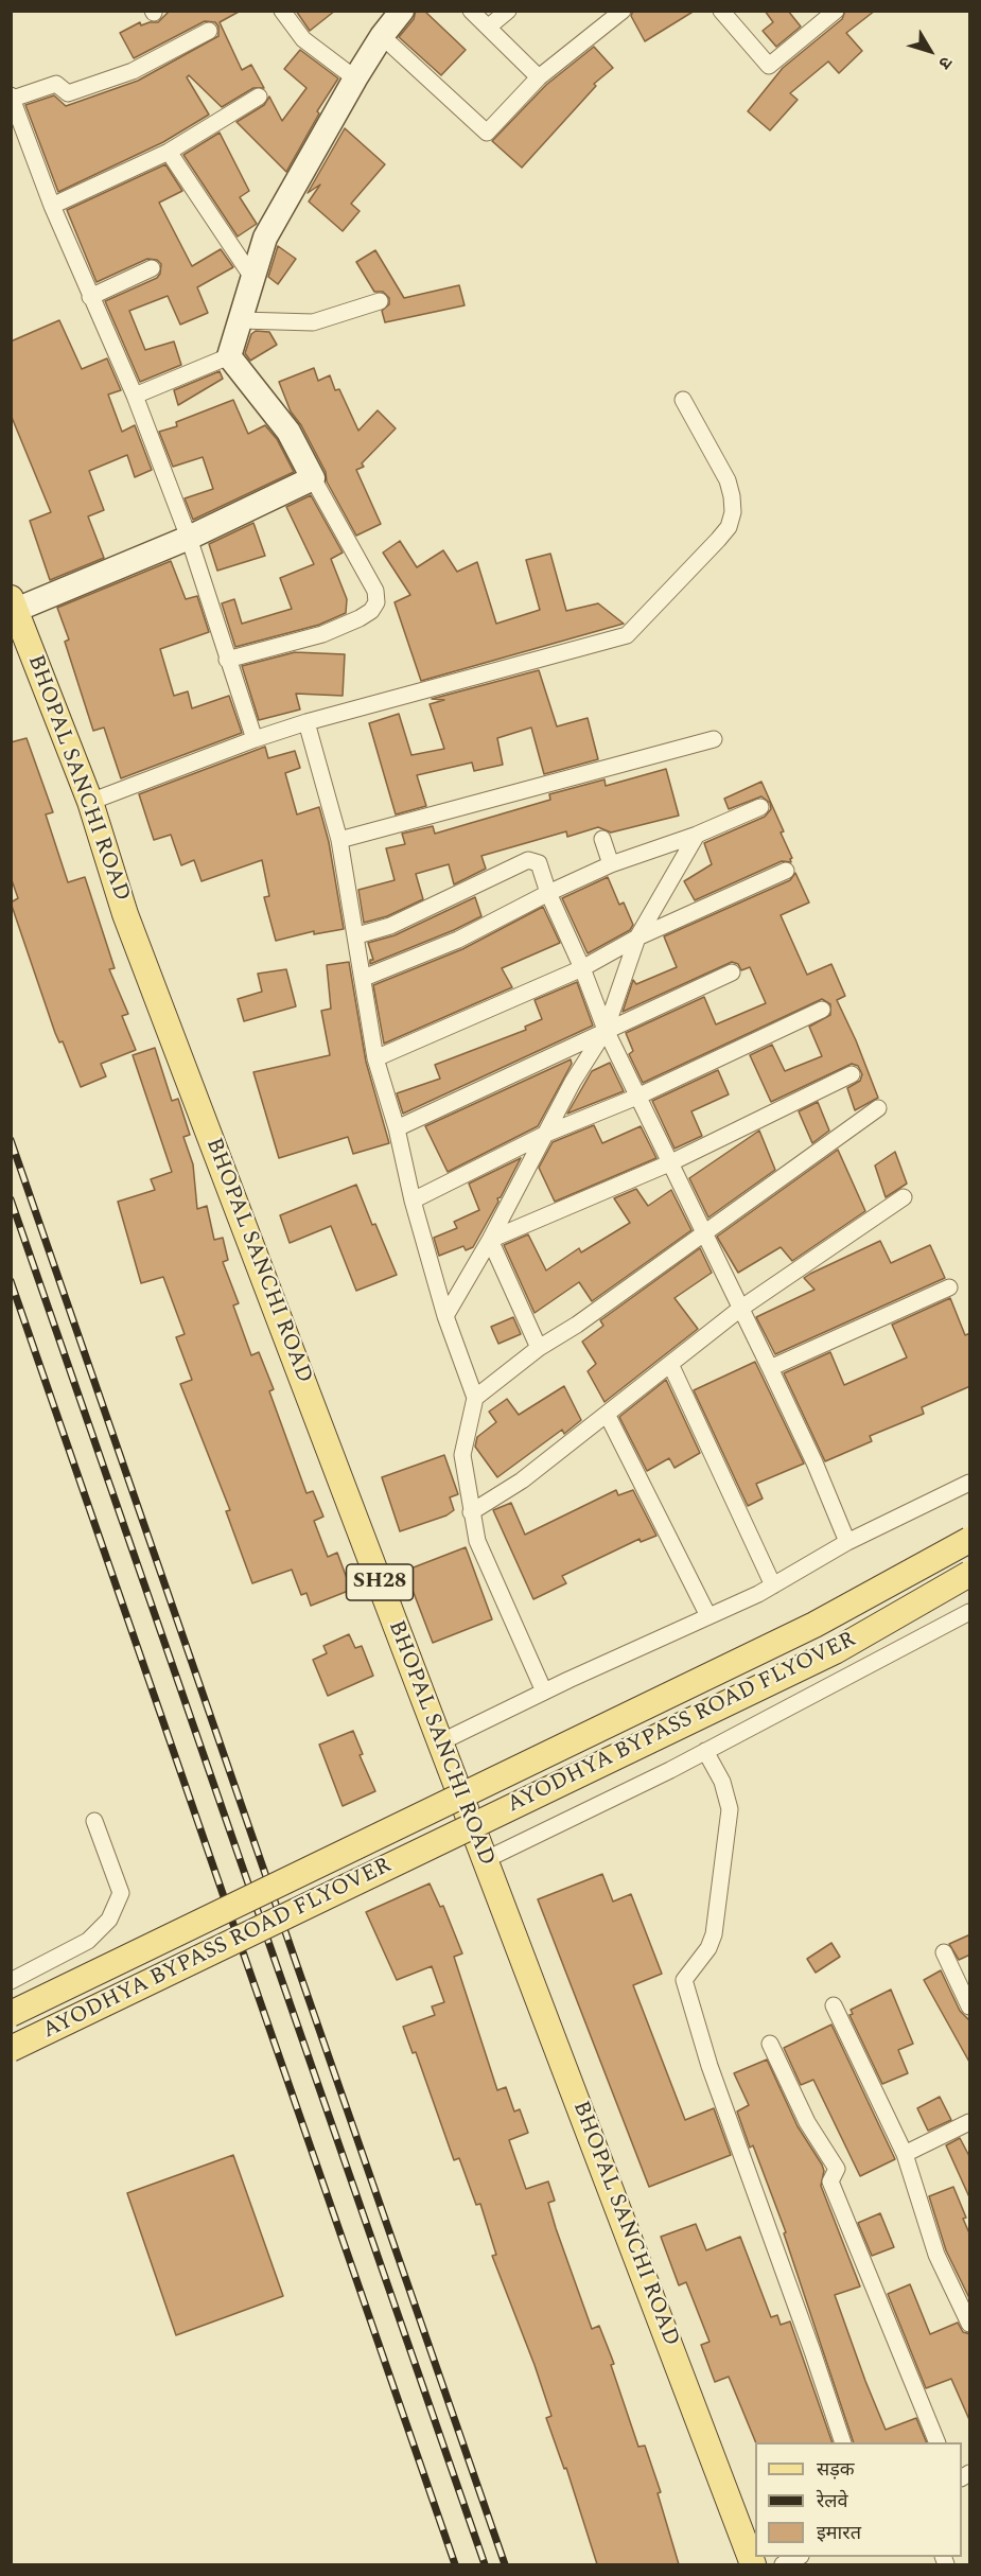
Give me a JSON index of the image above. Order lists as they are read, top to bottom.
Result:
{
  "streets": {
    "main road": ["BHOPAL SANCHI ROAD", "SH28", "AYODHYA BYPASS ROAD FLYOVER"]
  },
  "legend": ["सड़क", "रेलवे", "इमारत"],
  "north": "bottom right"
}
